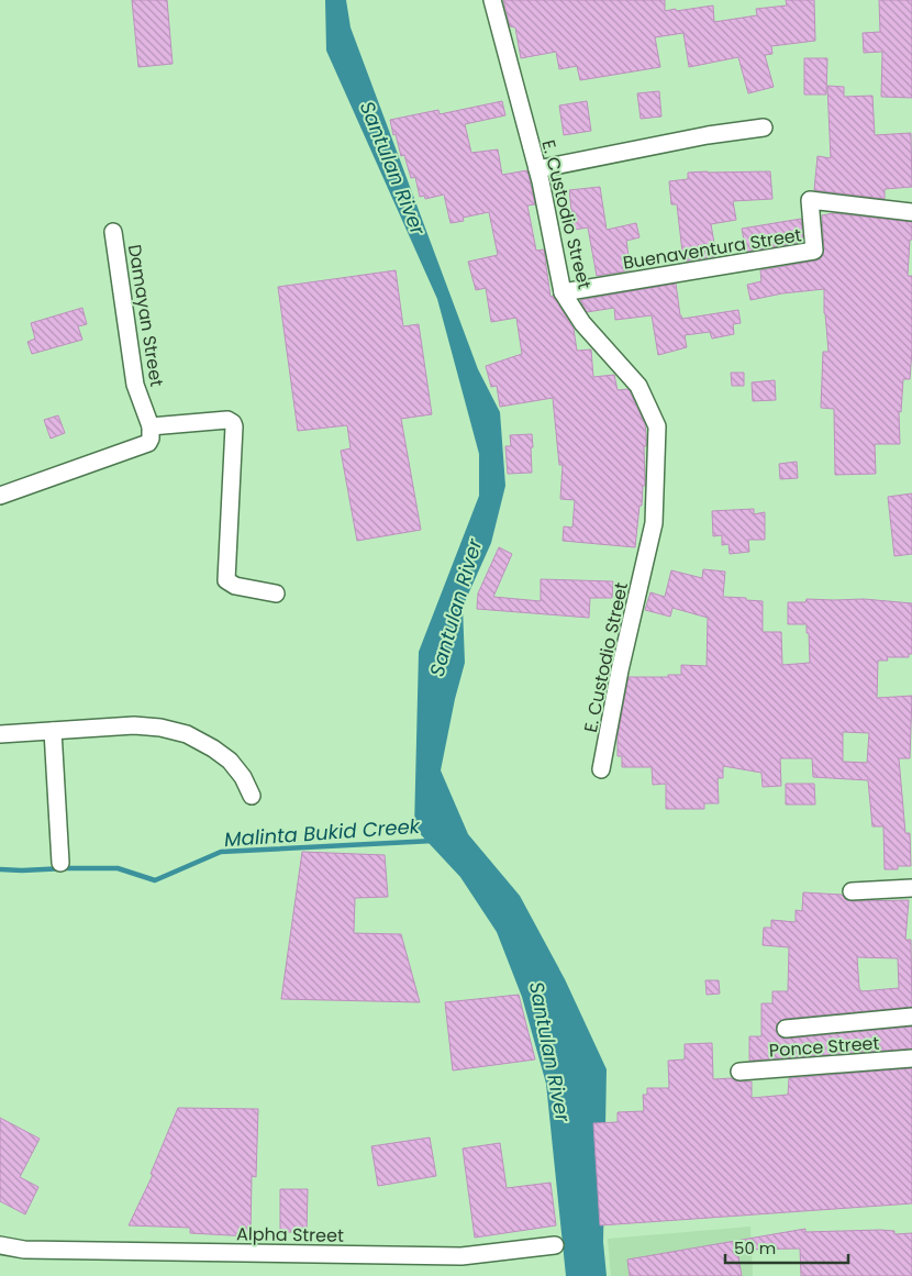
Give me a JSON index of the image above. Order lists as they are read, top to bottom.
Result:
{
  "streets": {
    "street": [
      "E. Custodio Street",
      "Buenaventura Street",
      "Damayan Street",
      "Ponce Street",
      "Alpha Street"
    ]
  },
  "crossings": [
    ["E. Custodio Street", "Buenaventura Street"]
  ],
  "water": ["Santulan River", "Malinta Bukid Creek"],
  "scale_bar": "50 m"
}
